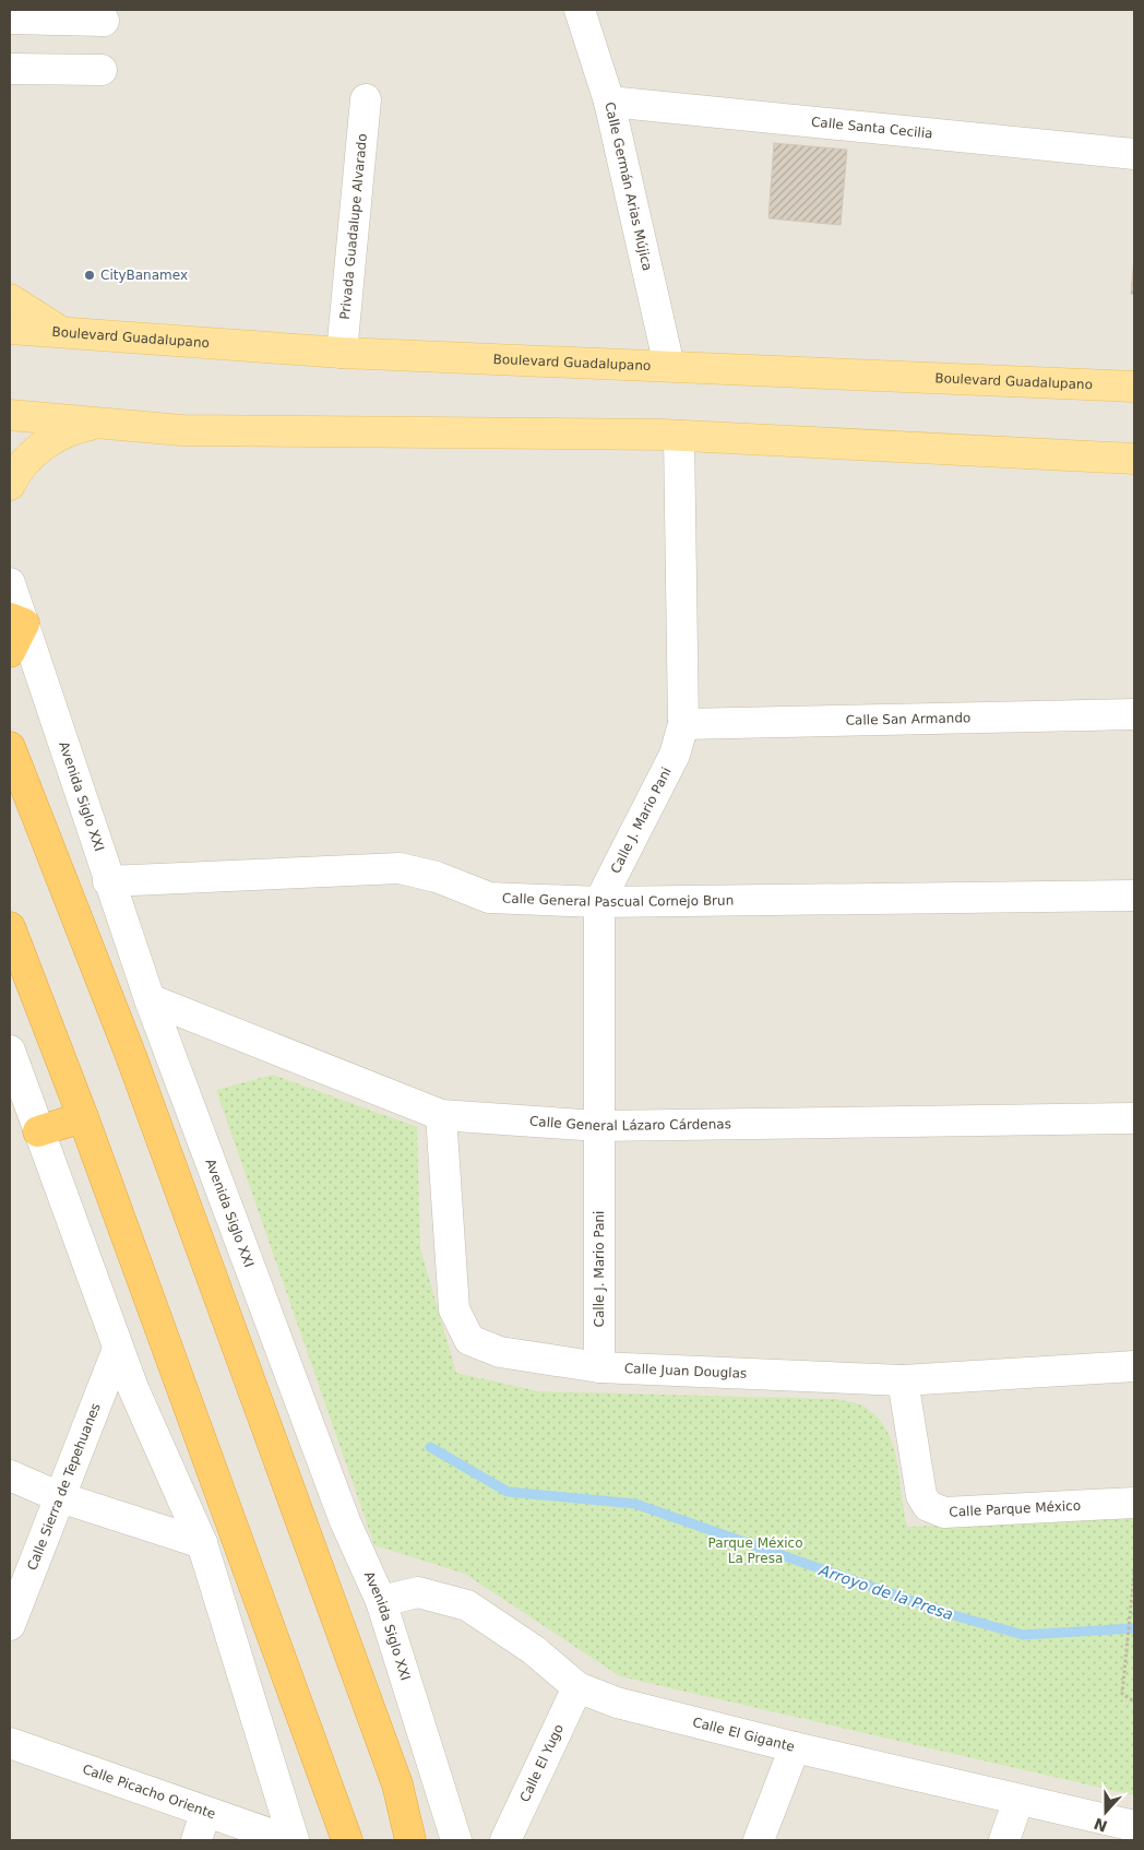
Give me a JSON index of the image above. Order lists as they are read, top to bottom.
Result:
{
  "streets": {
    "main road": ["Boulevard Guadalupano"],
    "street": [
      "Calle Santa Cecilia",
      "Calle Germán Arias Mújica",
      "Privada Guadalupe Alvarado",
      "Calle San Armando",
      "Avenida Siglo XXI",
      "Calle J. Mario Pani",
      "Calle General Pascual Cornejo Brun",
      "Calle General Lázaro Cárdenas",
      "Calle Juan Douglas",
      "Calle Sierra de Tepehuanes",
      "Calle Parque México",
      "Calle El Gigante",
      "Calle El Yugo",
      "Calle Picacho Oriente"
    ]
  },
  "crossings": [
    ["Calle Santa Cecilia", "Calle Germán Arias Mújica"],
    ["Calle Germán Arias Mújica", "Boulevard Guadalupano"],
    ["Privada Guadalupe Alvarado", "Boulevard Guadalupano"],
    ["Calle San Armando", "Calle J. Mario Pani"],
    ["Avenida Siglo XXI", "Calle General Pascual Cornejo Brun"],
    ["Avenida Siglo XXI", "Calle General Lázaro Cárdenas"],
    ["Avenida Siglo XXI", "Calle El Gigante"],
    ["Calle J. Mario Pani", "Calle General Pascual Cornejo Brun"],
    ["Calle J. Mario Pani", "Calle General Lázaro Cárdenas"],
    ["Calle J. Mario Pani", "Calle Juan Douglas"],
    ["Calle General Lázaro Cárdenas", "Calle Juan Douglas"],
    ["Calle Juan Douglas", "Calle Parque México"],
    ["Calle El Gigante", "Calle El Yugo"]
  ],
  "water": ["Arroyo de la Presa"],
  "parks": ["Parque México La Presa"],
  "places": ["CityBanamex"],
  "north": "bottom"
}
